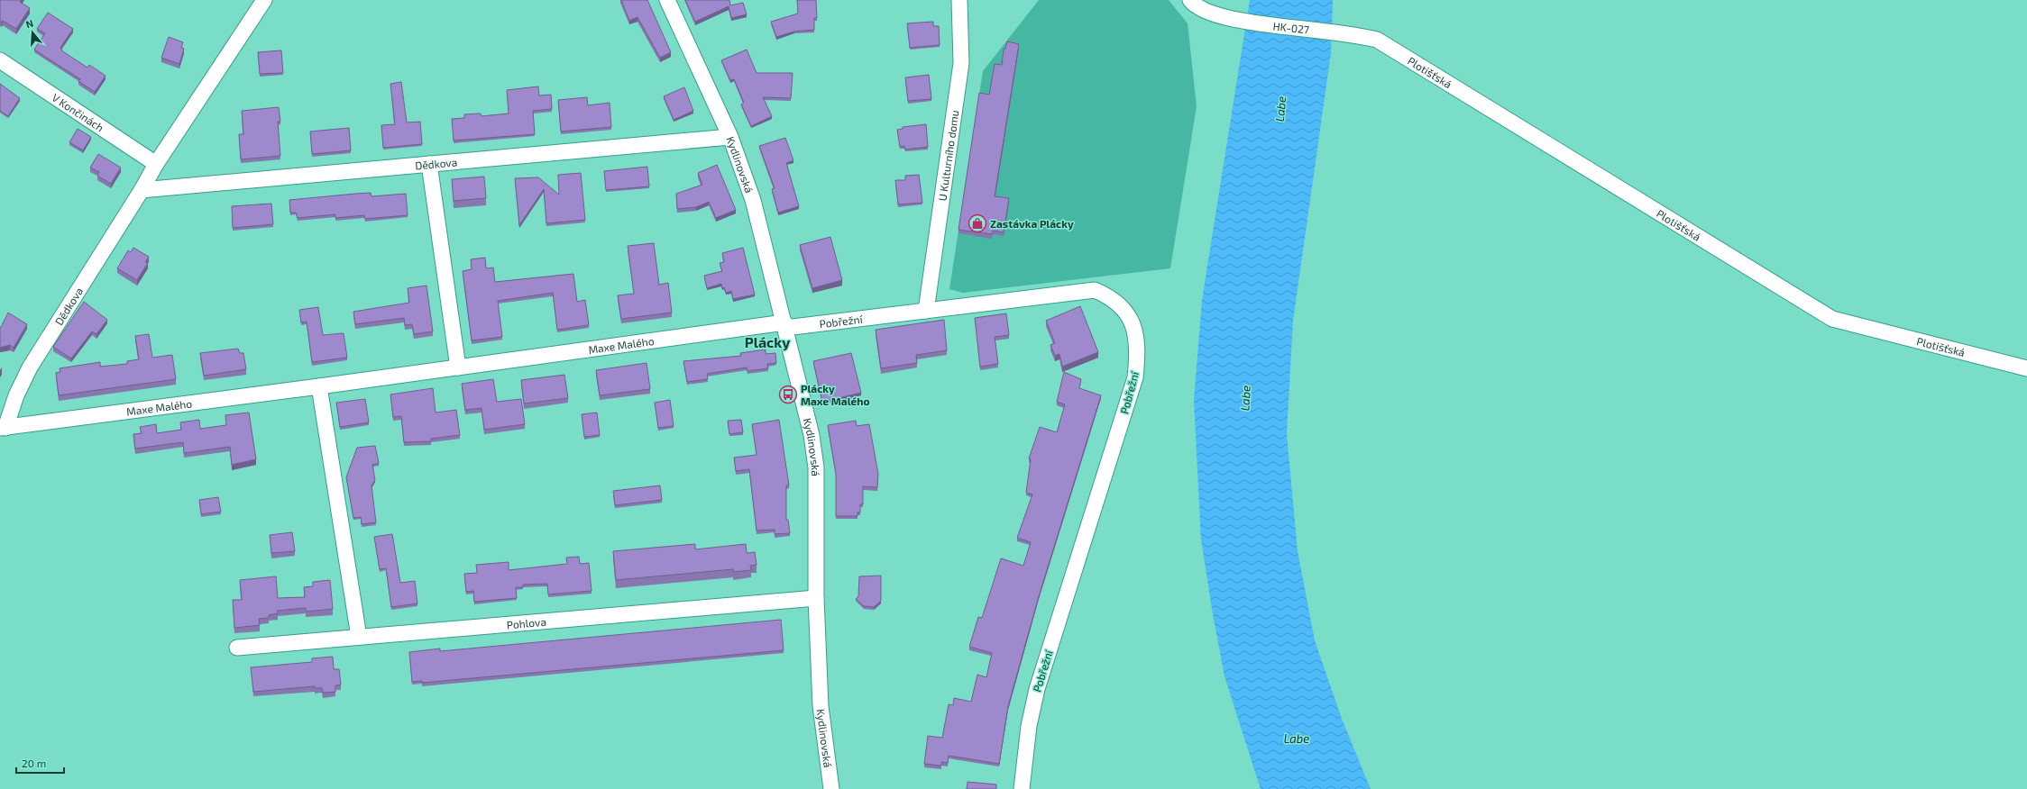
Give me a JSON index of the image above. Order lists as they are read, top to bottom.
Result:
{
  "streets": {
    "street": [
      "HK-027",
      "Plotišťská",
      "V Končinách",
      "U Kulturního domu",
      "Dědkova",
      "Kydlinovská",
      "Pobřežní",
      "Maxe Malého",
      "Pohlova"
    ]
  },
  "crossings": [
    ["HK-027", "Plotišťská"],
    ["V Končinách", "Dědkova"],
    ["U Kulturního domu", "Pobřežní"],
    ["Dědkova", "Kydlinovská"],
    ["Dědkova", "Maxe Malého"],
    ["Kydlinovská", "Pobřežní"],
    ["Kydlinovská", "Maxe Malého"],
    ["Kydlinovská", "Pohlova"],
    ["Pobřežní", "Maxe Malého"]
  ],
  "districts": ["Plácky"],
  "water": ["Labe"],
  "places": {
    "shop": ["Zastávka Plácky"],
    "bus stop": ["Plácky Maxe Malého"]
  },
  "scale_bar": "20 m",
  "north": "top"
}
